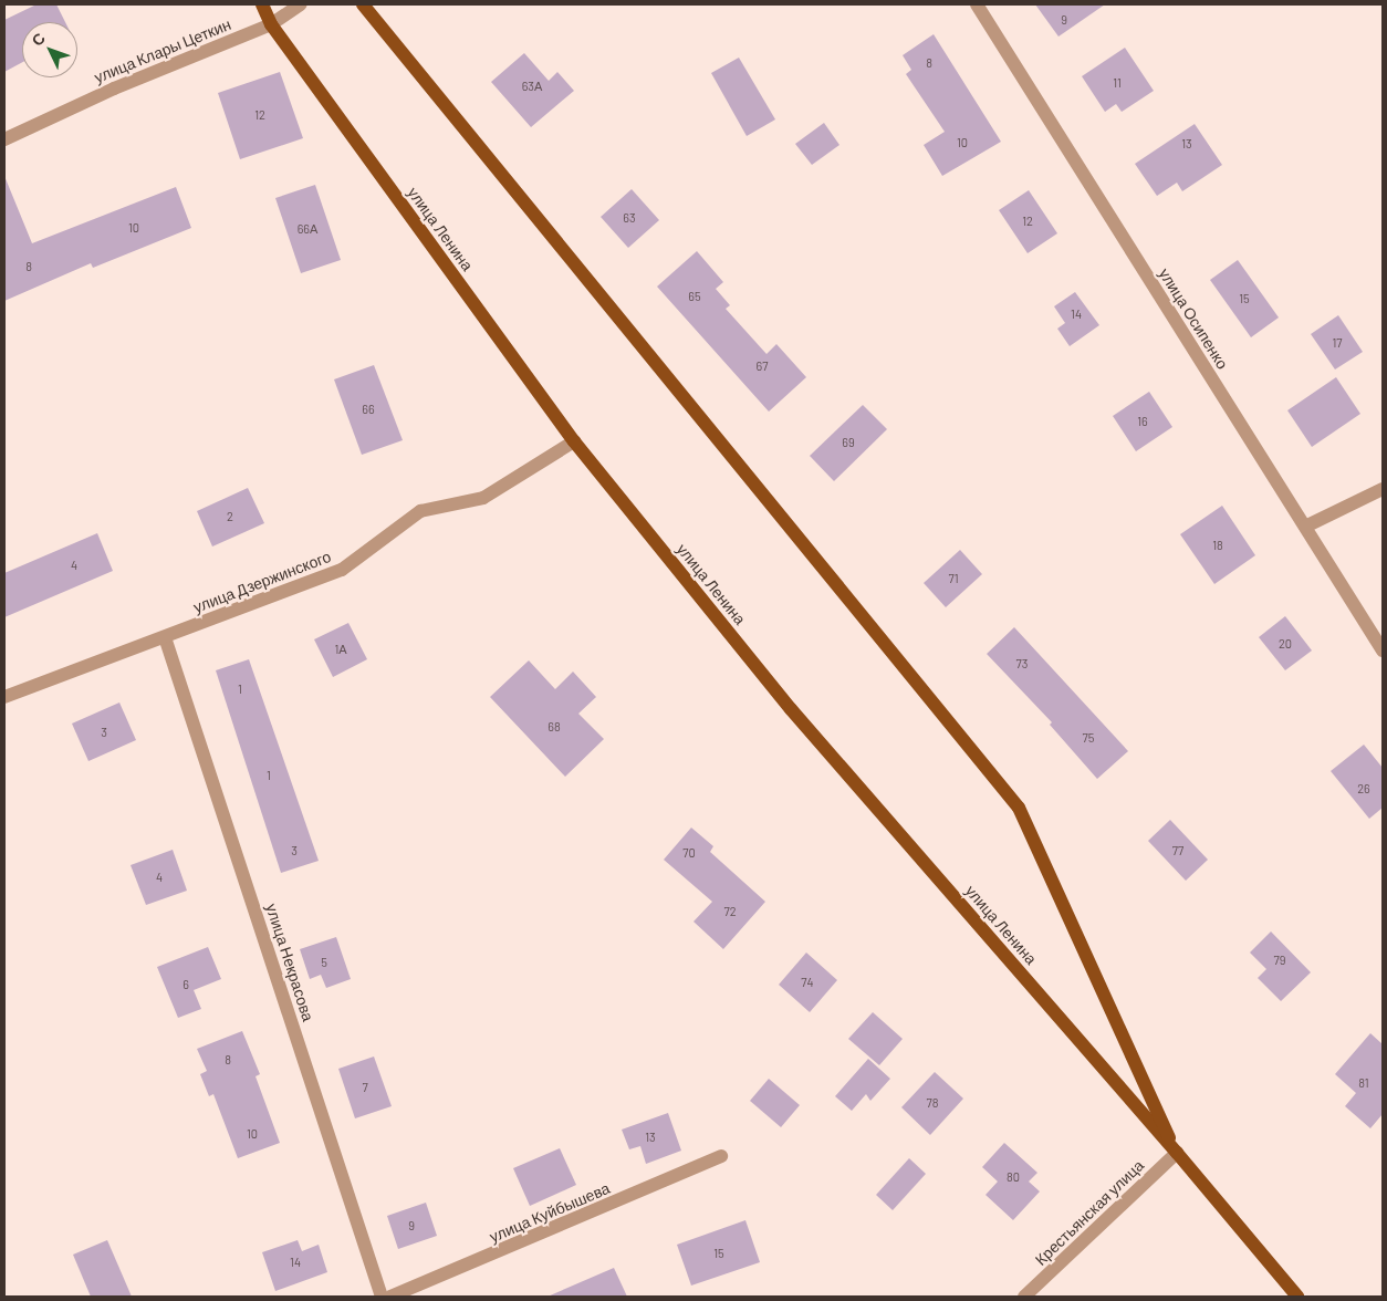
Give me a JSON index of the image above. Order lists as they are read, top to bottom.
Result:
{
  "streets": {
    "main road": ["улица Ленина"],
    "street": [
      "улица Клары Цеткин",
      "улица Осипенко",
      "улица Дзержинского",
      "улица Некрасова",
      "улица Куйбышева",
      "Крестьянская улица"
    ]
  },
  "crossings": [
    ["улица Клары Цеткин", "улица Ленина"],
    ["улица Ленина", "улица Дзержинского"],
    ["улица Ленина", "Крестьянская улица"],
    ["улица Дзержинского", "улица Некрасова"]
  ],
  "house_numbers": [
    "9",
    "8",
    "11",
    "63А",
    "12",
    "10",
    "13",
    "63",
    "12",
    "10",
    "66А",
    "8",
    "65",
    "15",
    "14",
    "17",
    "67",
    "66",
    "16",
    "69",
    "2",
    "18",
    "4",
    "71",
    "20",
    "1А",
    "73",
    "1",
    "68",
    "3",
    "75",
    "1",
    "26",
    "3",
    "77",
    "70",
    "4",
    "72",
    "79",
    "5",
    "74",
    "6",
    "8",
    "81",
    "7",
    "78",
    "10",
    "13",
    "80",
    "9",
    "15",
    "14"
  ],
  "north": "top left"
}
